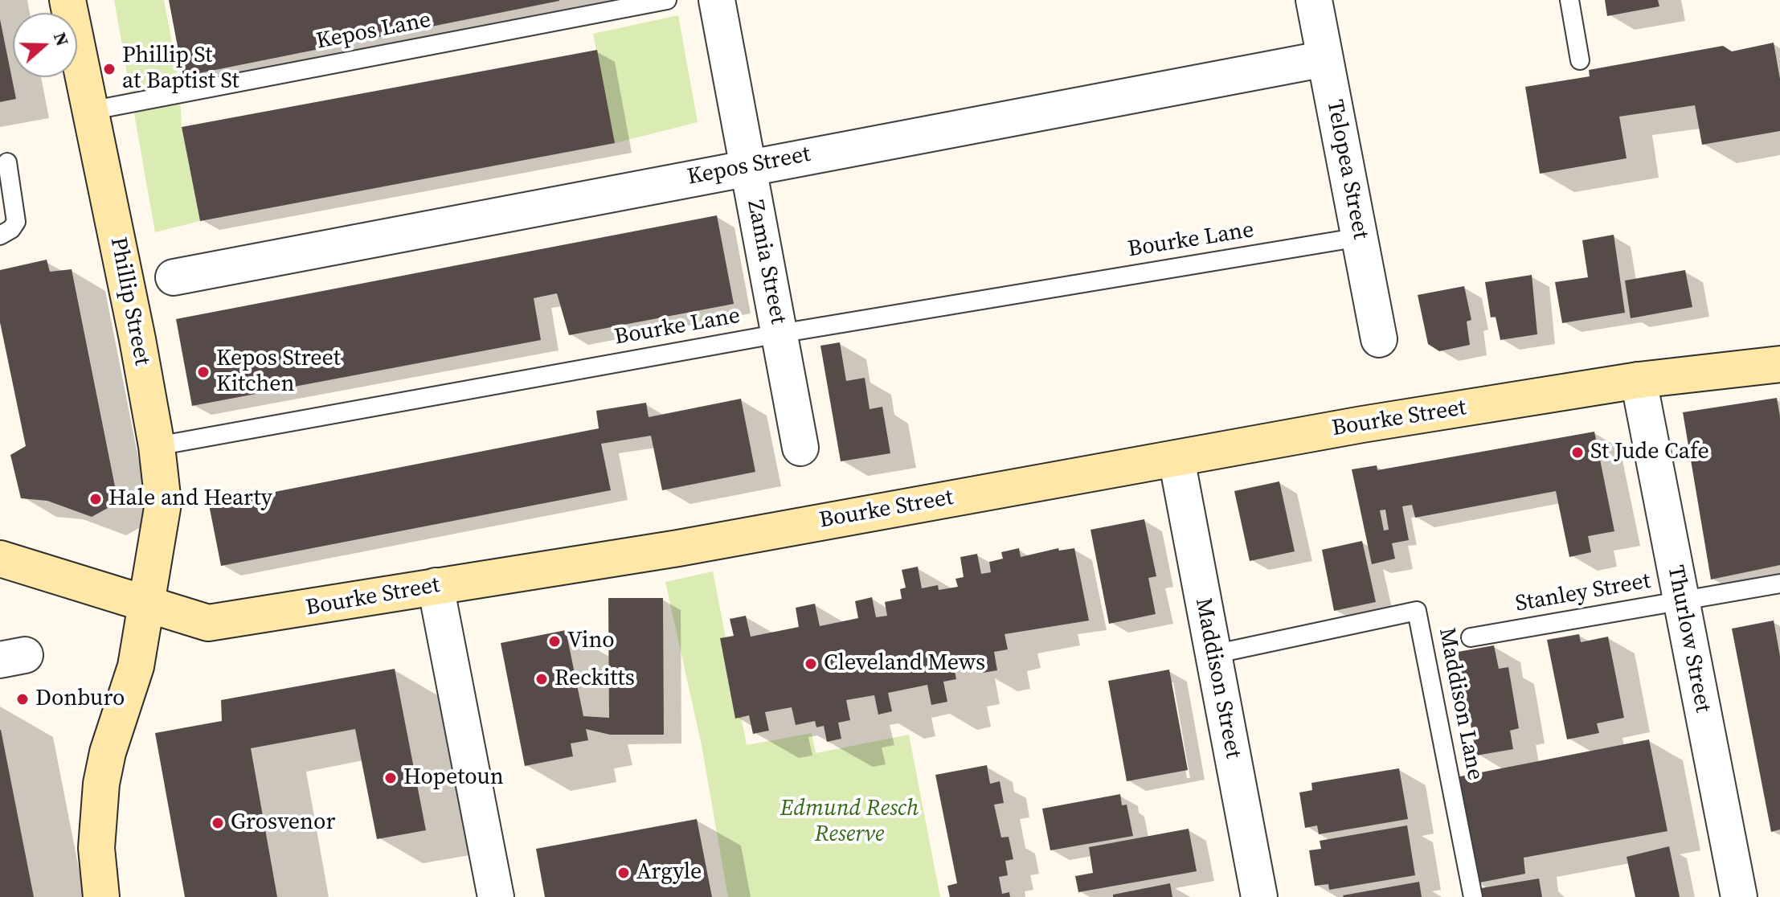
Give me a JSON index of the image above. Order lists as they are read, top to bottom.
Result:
{
  "streets": {
    "street": [
      "Kepos Street",
      "Telopea Street",
      "Zamia Street",
      "Phillip Street",
      "Bourke Street",
      "Thurlow Street",
      "Maddison Street"
    ],
    "lane": [
      "Kepos Lane",
      "Bourke Lane",
      "Stanley Street",
      "Maddison Lane"
    ]
  },
  "crossings": [
    ["Kepos Lane", "Phillip Street"],
    ["Kepos Street", "Telopea Street"],
    ["Kepos Street", "Zamia Street"],
    ["Telopea Street", "Bourke Lane"],
    ["Bourke Lane", "Zamia Street"],
    ["Bourke Lane", "Phillip Street"],
    ["Phillip Street", "Bourke Street"],
    ["Bourke Street", "Thurlow Street"],
    ["Bourke Street", "Maddison Street"],
    ["Stanley Street", "Thurlow Street"],
    ["Maddison Street", "Maddison Lane"]
  ],
  "parks": ["Edmund Resch Reserve"],
  "places": [
    "Phillip St at Baptist St",
    "Kepos Street Kitchen",
    "St Jude Cafe",
    "Hale and Hearty",
    "Vino",
    "Cleveland Mews",
    "Reckitts",
    "Donburo",
    "Hopetoun",
    "Grosvenor",
    "Argyle"
  ],
  "north": "right"
}
